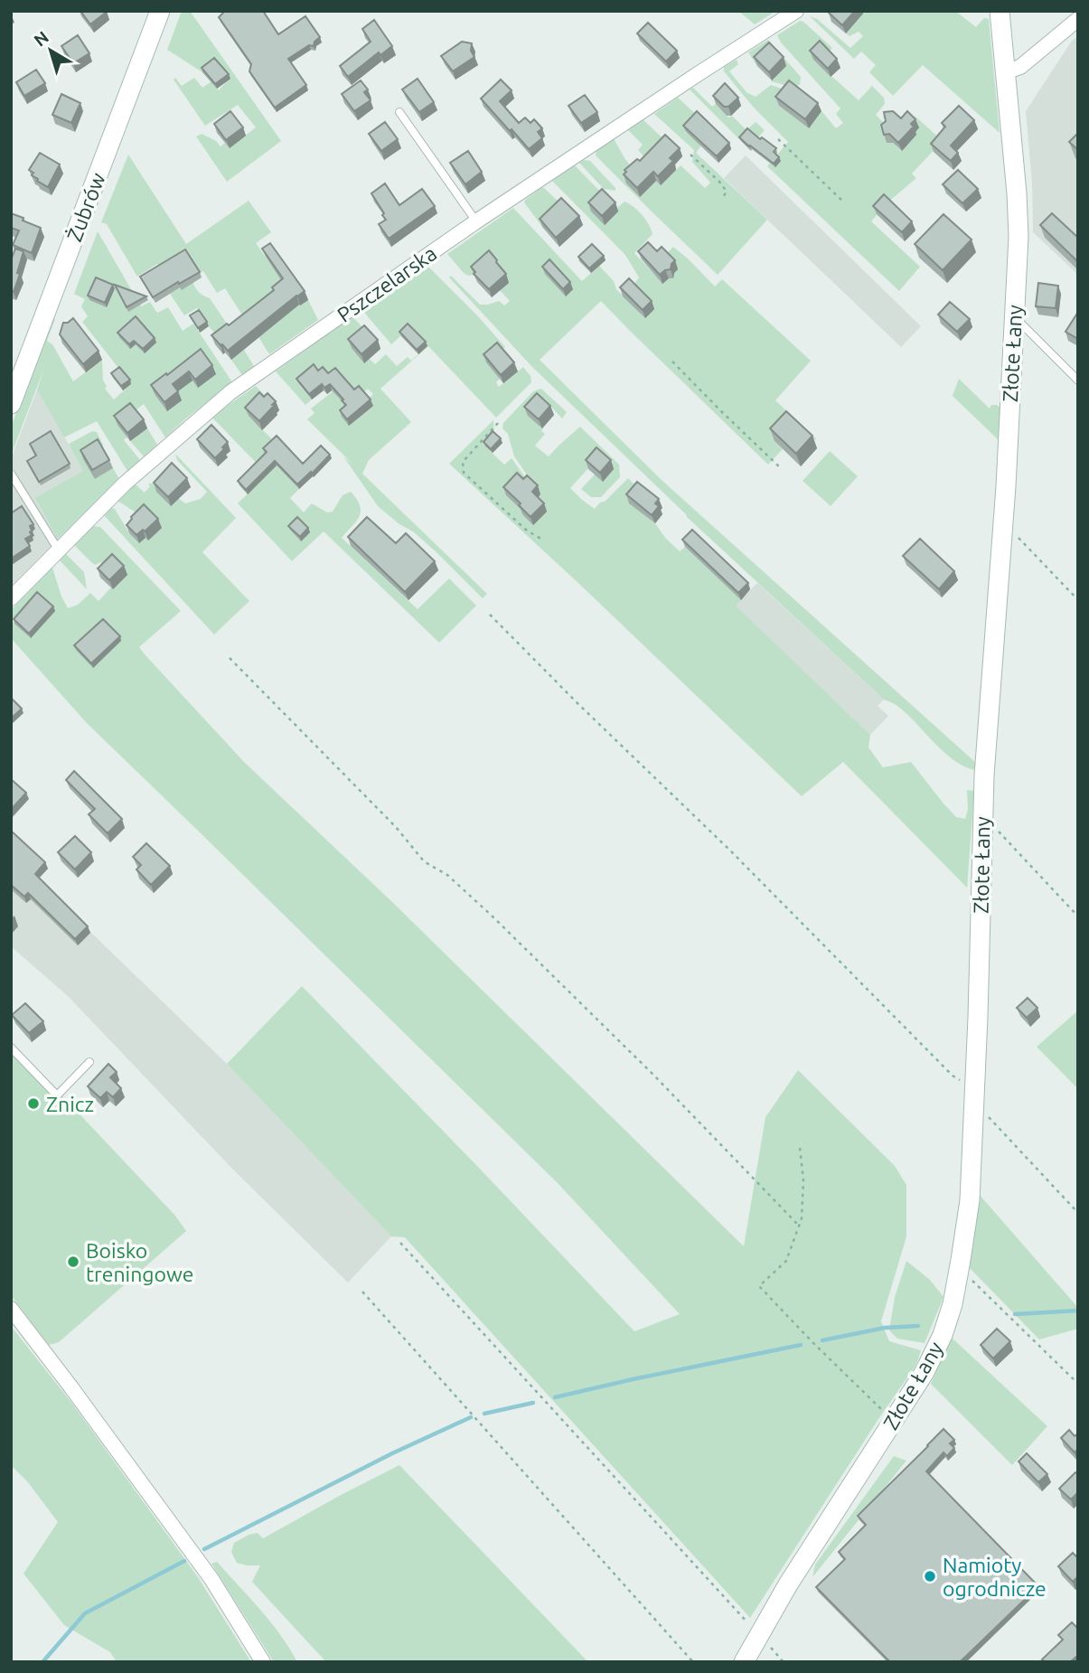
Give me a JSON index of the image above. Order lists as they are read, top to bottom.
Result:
{
  "streets": {
    "street": ["Żubrów", "Pszczelarska", "Złote Łany"]
  },
  "places": ["Znicz", "Boisko treningowe", "Namioty ogrodnicze"],
  "north": "top left"
}
